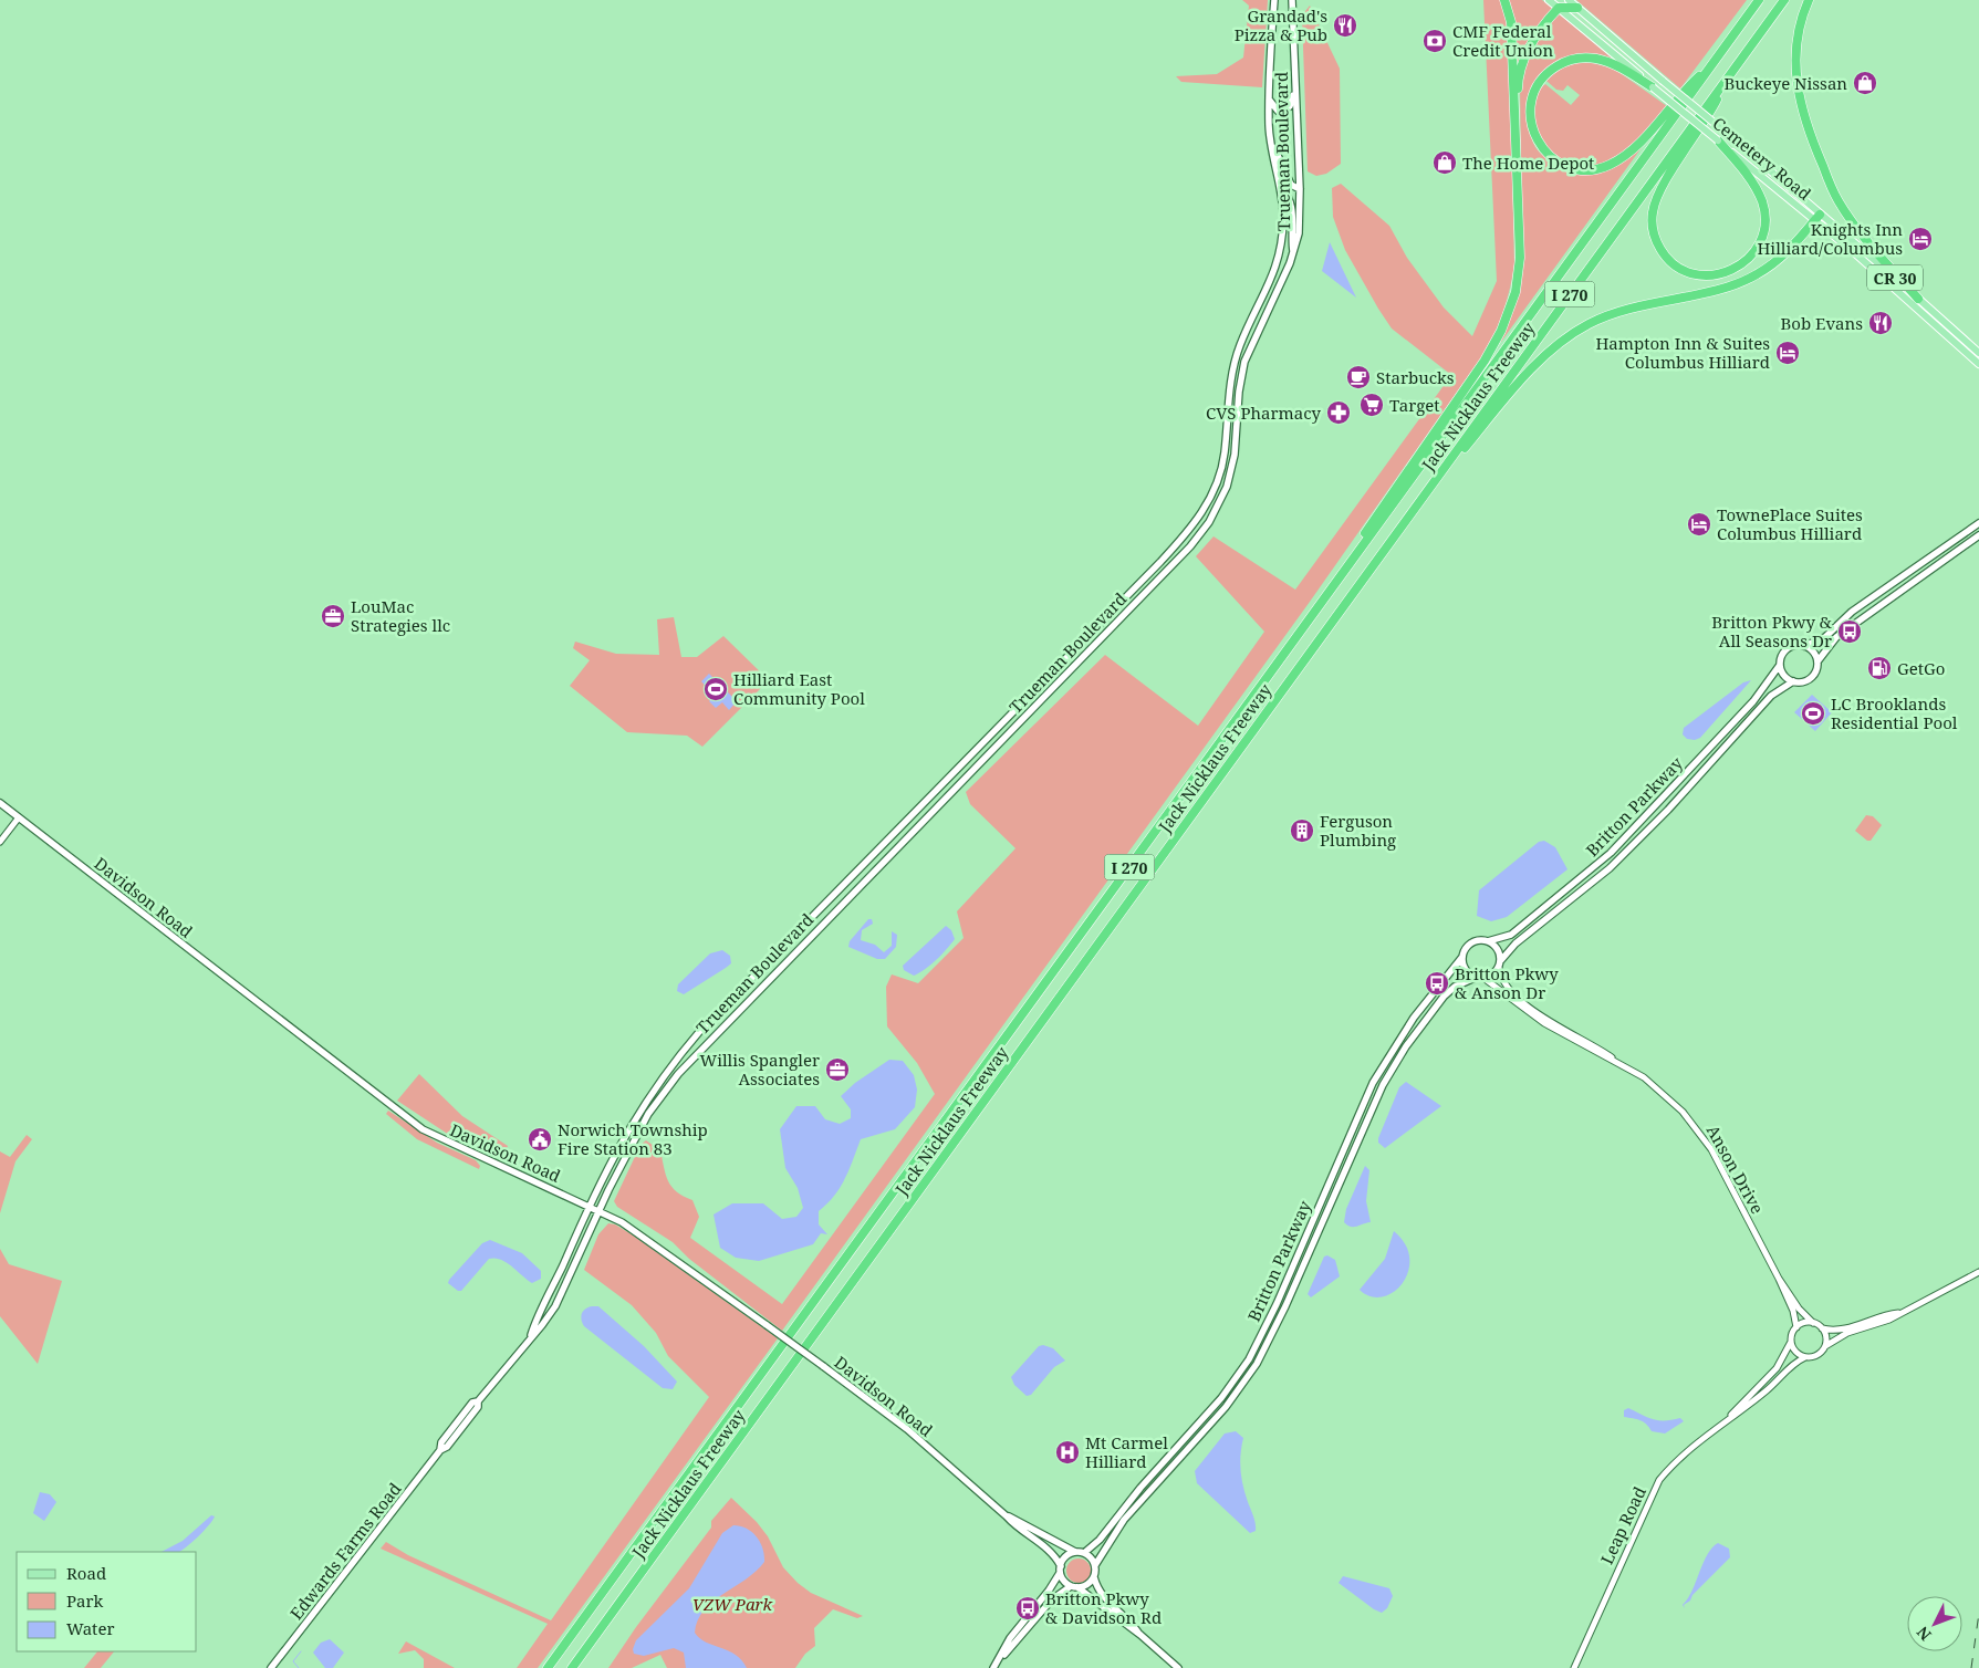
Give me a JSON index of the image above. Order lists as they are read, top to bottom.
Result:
{
  "streets": {
    "highway": ["I 270", "Jack Nicklaus Freeway"],
    "main road": [
      "Trueman Boulevard",
      "Cemetery Road",
      "CR 30",
      "Britton Parkway",
      "Davidson Road",
      "Edwards Farms Road"
    ],
    "street": ["Anson Drive", "Leap Road"]
  },
  "crossings": [
    ["Trueman Boulevard", "Davidson Road"],
    ["Trueman Boulevard", "Edwards Farms Road"],
    ["Britton Parkway", "Davidson Road"],
    ["Britton Parkway", "Anson Drive"],
    ["Davidson Road", "Edwards Farms Road"],
    ["Anson Drive", "Leap Road"]
  ],
  "parks": ["VZW Park"],
  "places": {
    "restaurant": ["Grandad's Pizza & Pub", "Bob Evans"],
    "bank": ["CMF Federal Credit Union"],
    "shop": ["Buckeye Nissan", "The Home Depot"],
    "hotel": ["Knights Inn Hilliard/Columbus", "Hampton Inn & Suites Columbus Hilliard", "TownePlace Suites Columbus Hilliard"],
    "cafe": ["Starbucks"],
    "supermarket": ["Target"],
    "pharmacy": ["CVS Pharmacy"],
    "office": ["LouMac Strategies llc", "Willis Spangler Associates"],
    "bus stop": ["Britton Pkwy & All Seasons Dr", "Britton Pkwy & Anson Dr", "Britton Pkwy & Davidson Rd"],
    "fuel station": ["GetGo"],
    "sports": ["Hilliard East Community Pool", "LC Brooklands Residential Pool"],
    "building": ["Ferguson Plumbing"],
    "public building": ["Norwich Township Fire Station 83"],
    "hospital": ["Mt Carmel Hilliard"]
  },
  "legend": ["Road", "Park", "Water"],
  "north": "bottom left"
}
